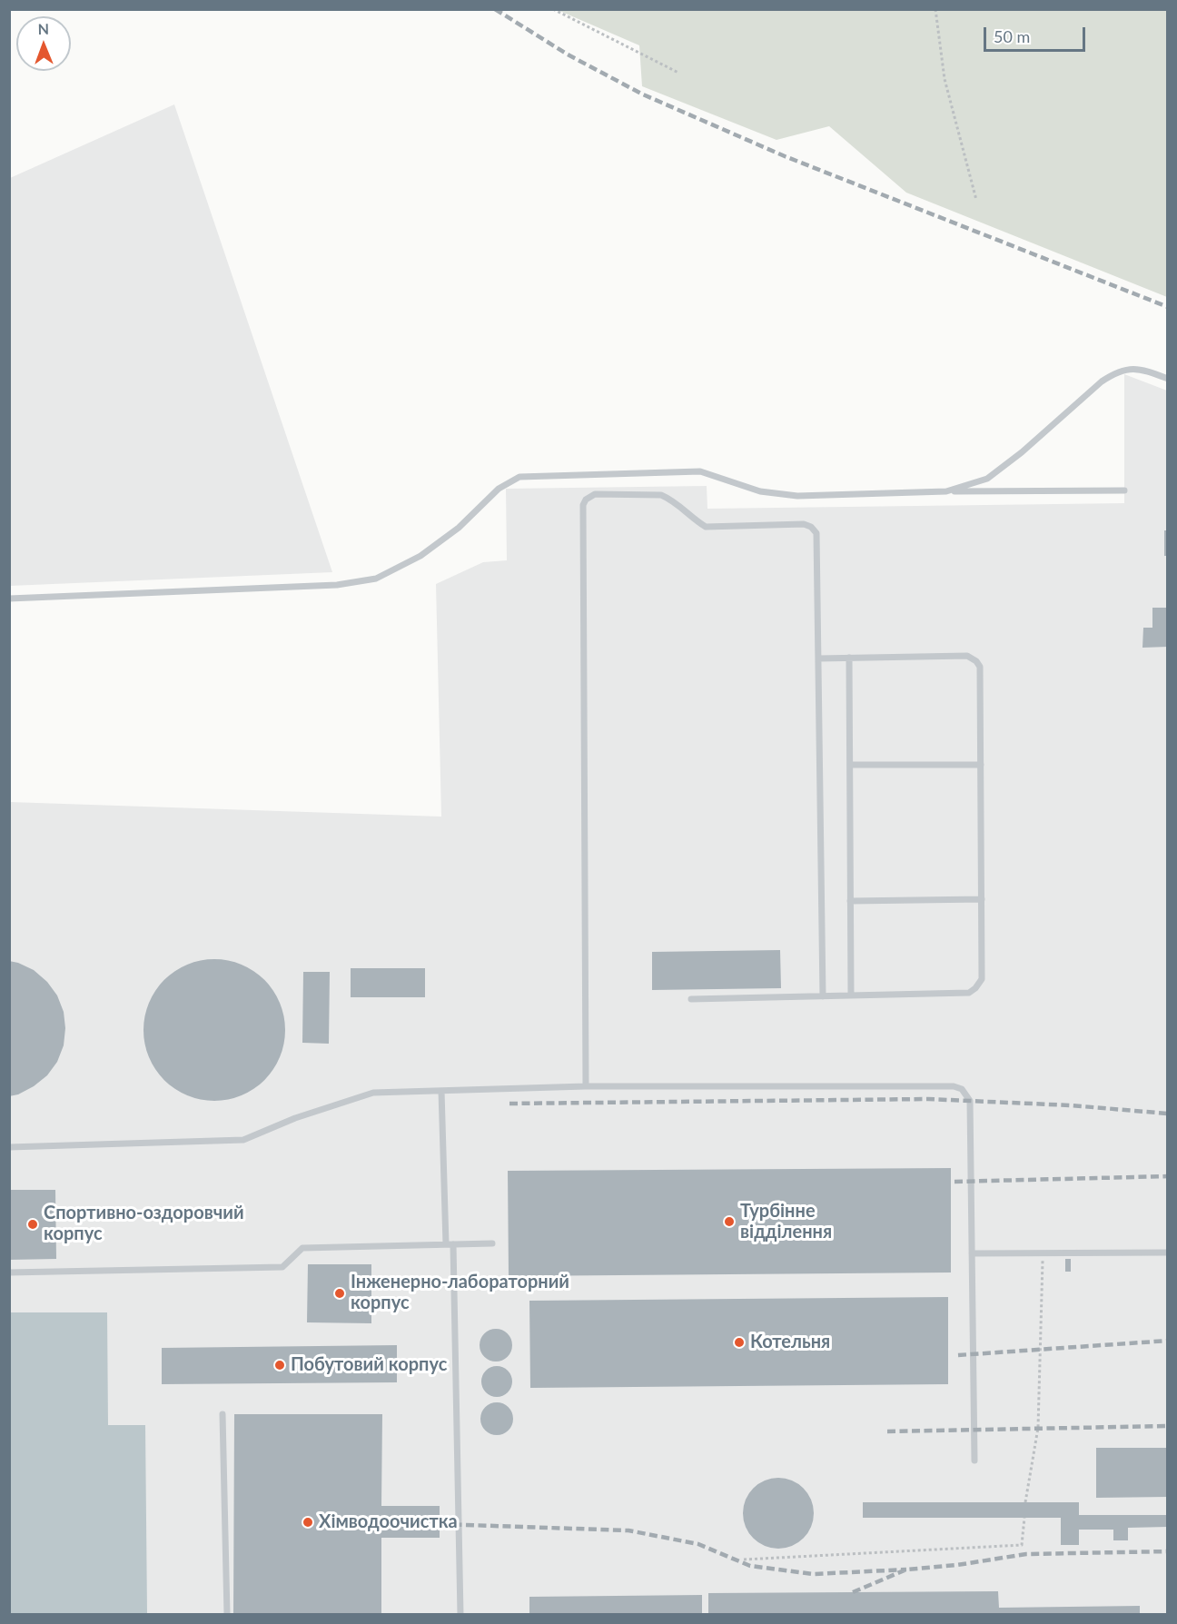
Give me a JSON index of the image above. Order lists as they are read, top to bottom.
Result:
{
  "places": [
    "Турбінне відділення",
    "Спортивно-оздоровчий корпус",
    "Інженерно-лабораторний корпус",
    "Котельня",
    "Побутовий корпус",
    "Хімводоочистка"
  ],
  "scale_bar": "50 m",
  "north": "top"
}
